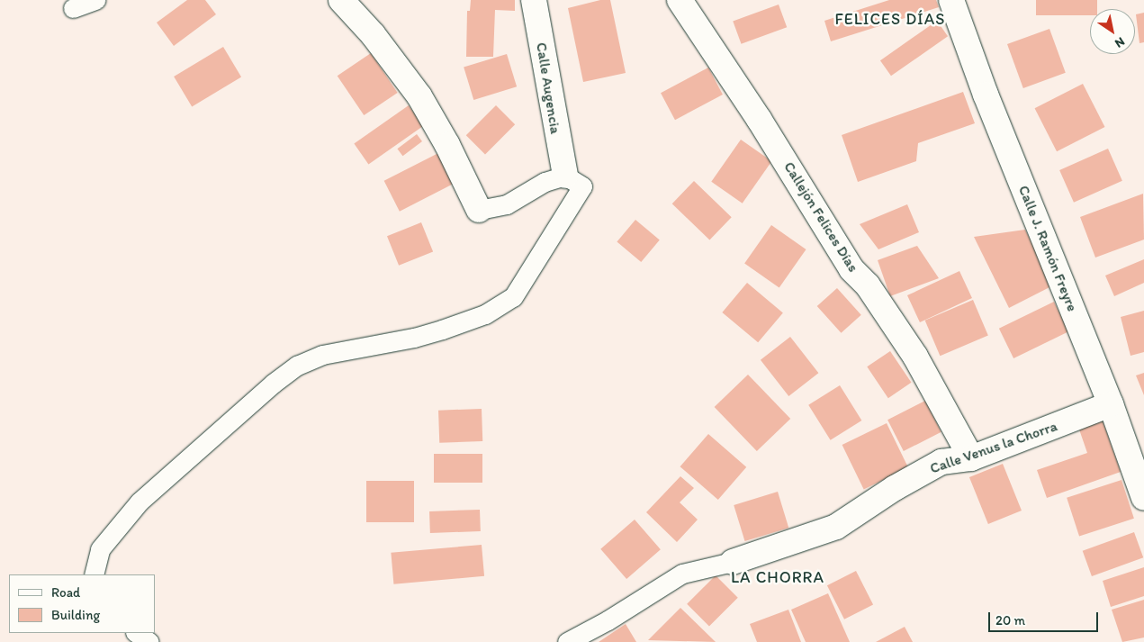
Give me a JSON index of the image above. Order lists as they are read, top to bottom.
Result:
{
  "streets": {
    "street": [
      "Calle Augencia",
      "Callejón Felices Días",
      "Calle J. Ramón Freyre",
      "Calle Venus la Chorra"
    ]
  },
  "crossings": [
    ["Callejón Felices Días", "Calle Venus la Chorra"],
    ["Calle J. Ramón Freyre", "Calle Venus la Chorra"]
  ],
  "districts": ["FELICES DÍAS", "LA CHORRA"],
  "legend": ["Road", "Building"],
  "scale_bar": "20 m",
  "north": "bottom right"
}
